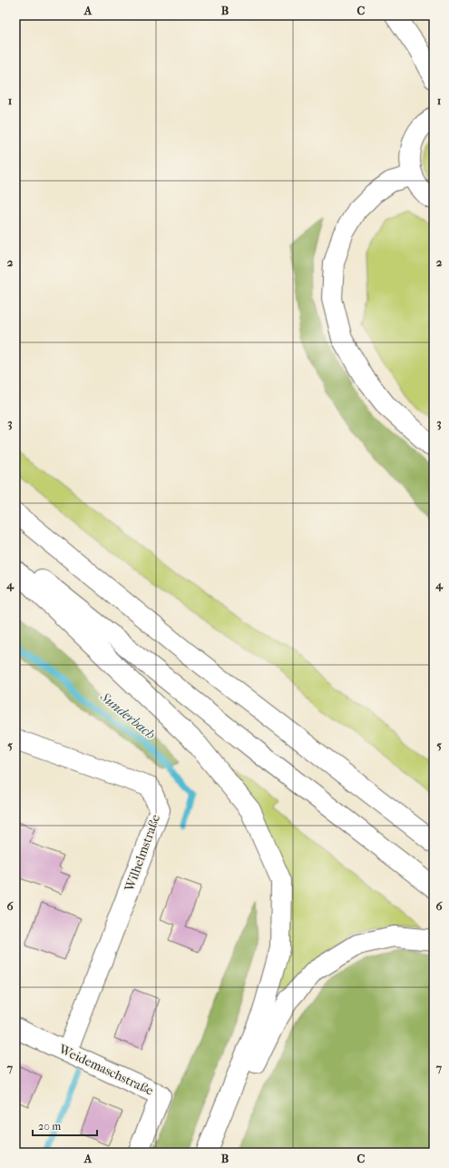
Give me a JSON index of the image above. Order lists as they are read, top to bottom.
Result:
{
  "streets": {
    "main road": ["Wilhelmstraße", "Weidemaschstraße"]
  },
  "crossings": [
    ["Wilhelmstraße", "Weidemaschstraße"]
  ],
  "water": ["Sunderbach"],
  "scale_bar": "20 m",
  "grid": {
    "columns": ["A", "B", "C"],
    "rows": [
      "1",
      "2",
      "3",
      "4",
      "5",
      "6",
      "7"
    ]
  }
}
